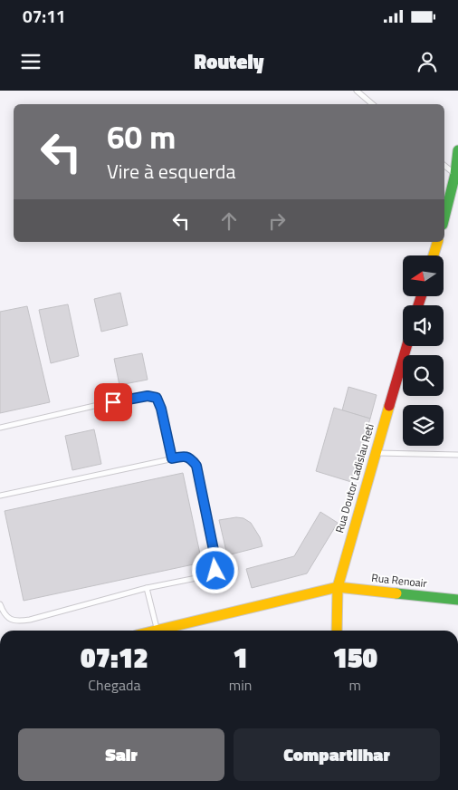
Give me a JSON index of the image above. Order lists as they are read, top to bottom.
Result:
{
  "streets": {
    "street": ["Rua Doutor Ladislau Reti", "Rua Renoair"]
  },
  "crossings": [
    ["Rua Doutor Ladislau Reti", "Rua Renoair"]
  ],
  "north": "left",
  "page": {
    "status": "07:11",
    "header": "Routely",
    "turn": ["60 m", "Vire à esquerda"],
    "eta": [
      "07:12",
      "Chegada",
      "1",
      "min",
      "150",
      "m"
    ],
    "buttons": ["Sair", "Compartilhar"]
  }
}
